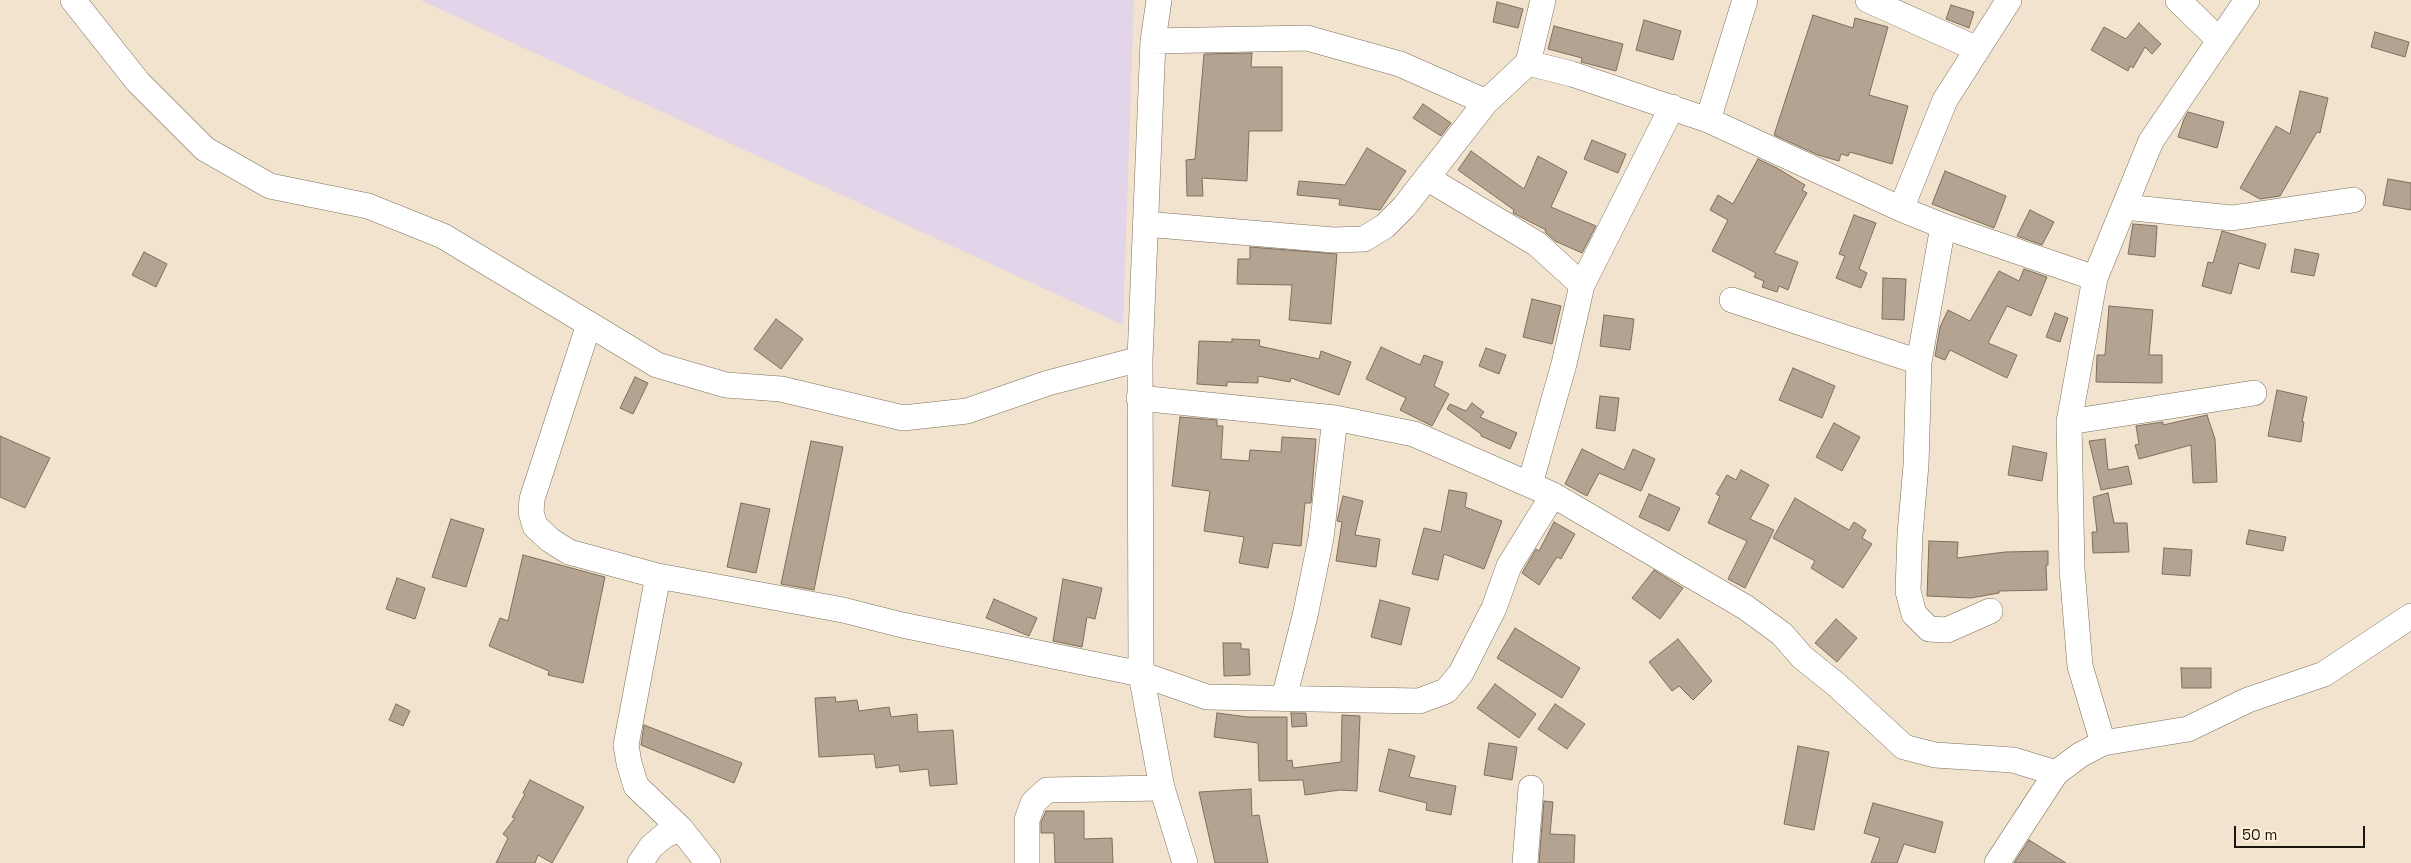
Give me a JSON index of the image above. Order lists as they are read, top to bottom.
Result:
{
  "scale_bar": "50 m"
}
